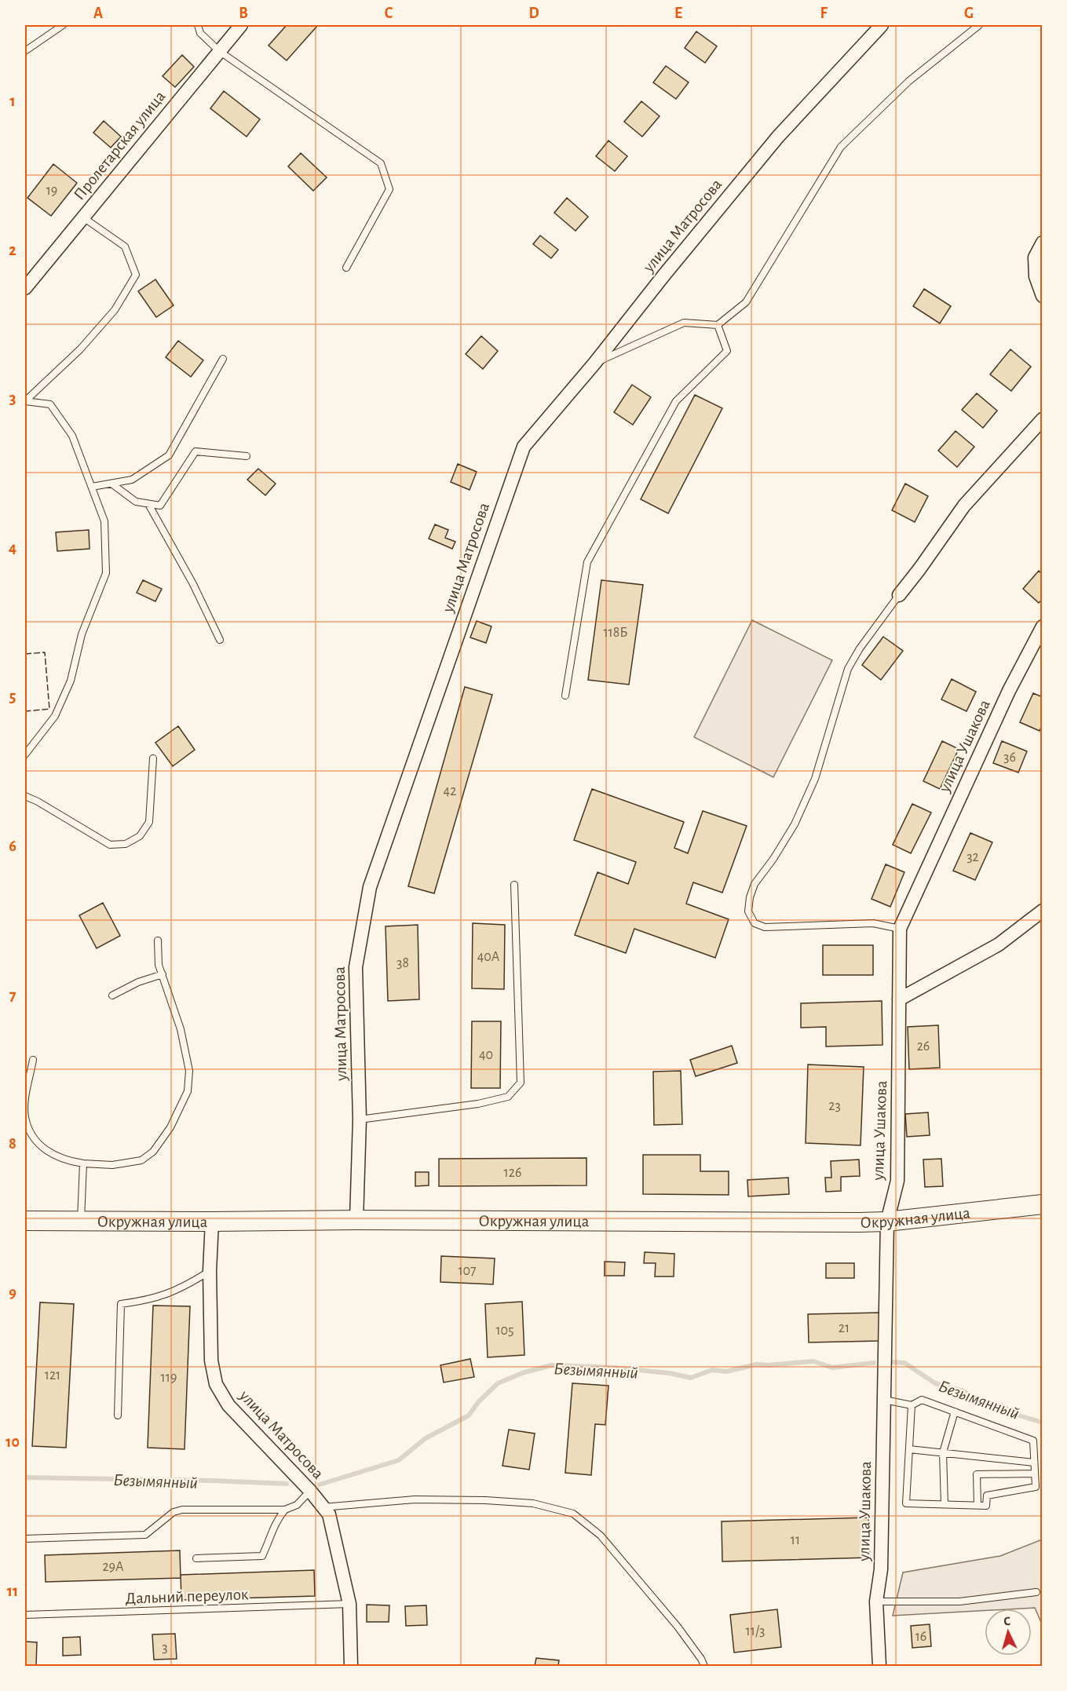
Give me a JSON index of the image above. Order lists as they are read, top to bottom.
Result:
{
  "streets": {
    "main road": ["Окружная улица"],
    "street": ["Пролетарская улица", "улица Матросова", "улица Ушакова"],
    "lane": ["Дальний переулок"]
  },
  "crossings": [
    ["улица Матросова", "Окружная улица"],
    ["улица Матросова", "Дальний переулок"],
    ["улица Ушакова", "Окружная улица"]
  ],
  "water": ["Безымянный"],
  "house_numbers": [
    "19",
    "118Б",
    "36",
    "42",
    "32",
    "40А",
    "38",
    "26",
    "40",
    "23",
    "126",
    "107",
    "21",
    "105",
    "121",
    "119",
    "11",
    "29А",
    "11/3",
    "16",
    "3"
  ],
  "north": "top",
  "grid": {
    "columns": [
      "A",
      "B",
      "C",
      "D",
      "E",
      "F",
      "G"
    ],
    "rows": [
      "1",
      "2",
      "3",
      "4",
      "5",
      "6",
      "7",
      "8",
      "9",
      "10",
      "11"
    ]
  }
}
